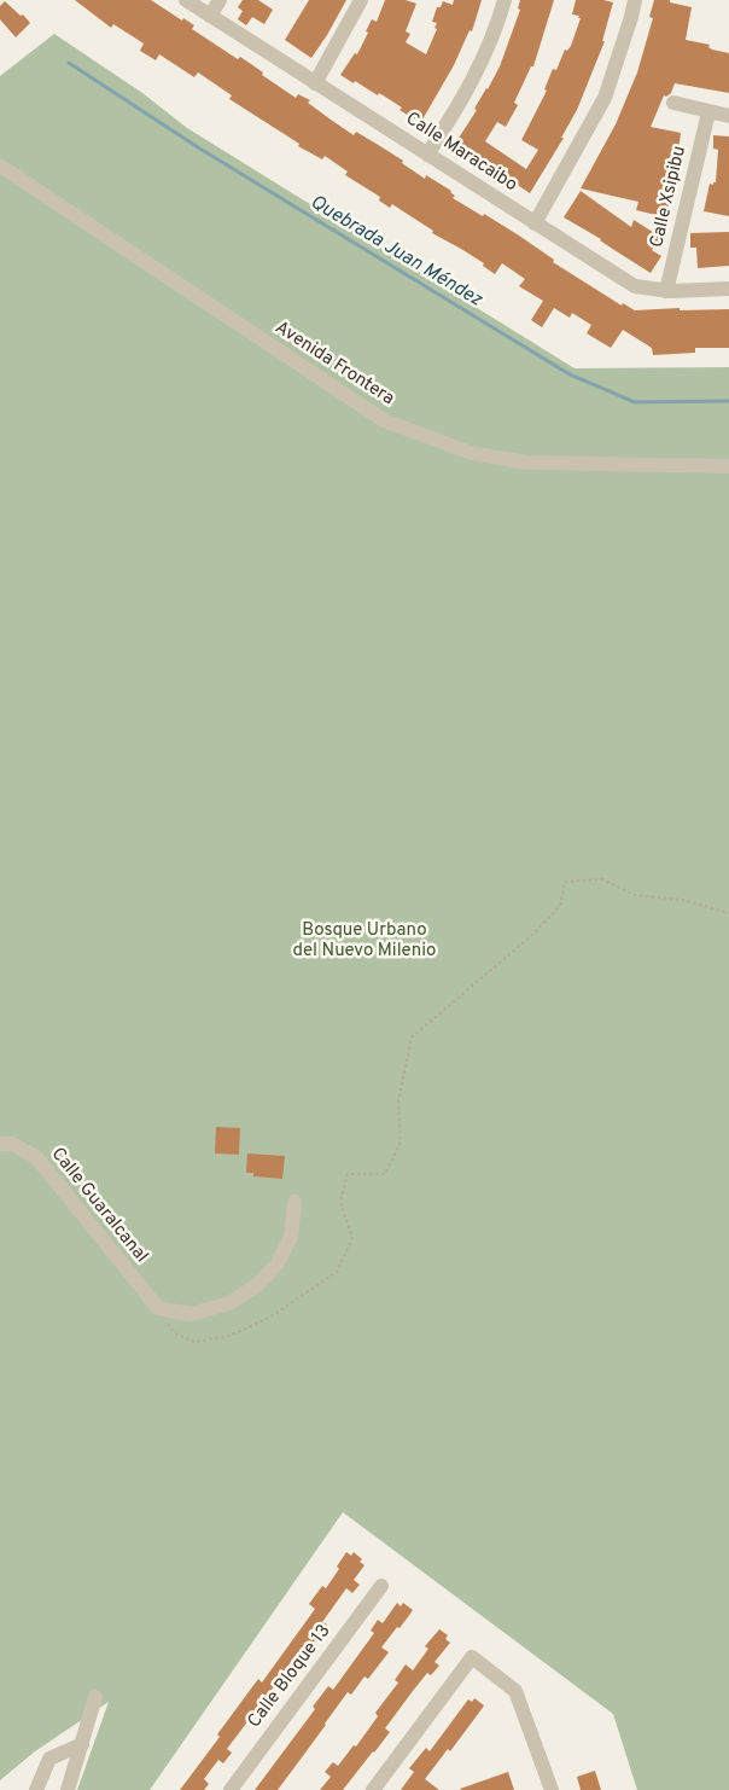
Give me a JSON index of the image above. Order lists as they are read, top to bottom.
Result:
{
  "streets": {
    "street": [
      "Calle Maracaibo",
      "Calle Xsipibu",
      "Avenida Frontera",
      "Calle Guaralcanal",
      "Calle Bloque 13"
    ]
  },
  "crossings": [
    ["Calle Maracaibo", "Calle Xsipibu"]
  ],
  "water": ["Quebrada Juan Méndez"],
  "parks": ["Bosque Urbano del Nuevo Milenio"]
}
